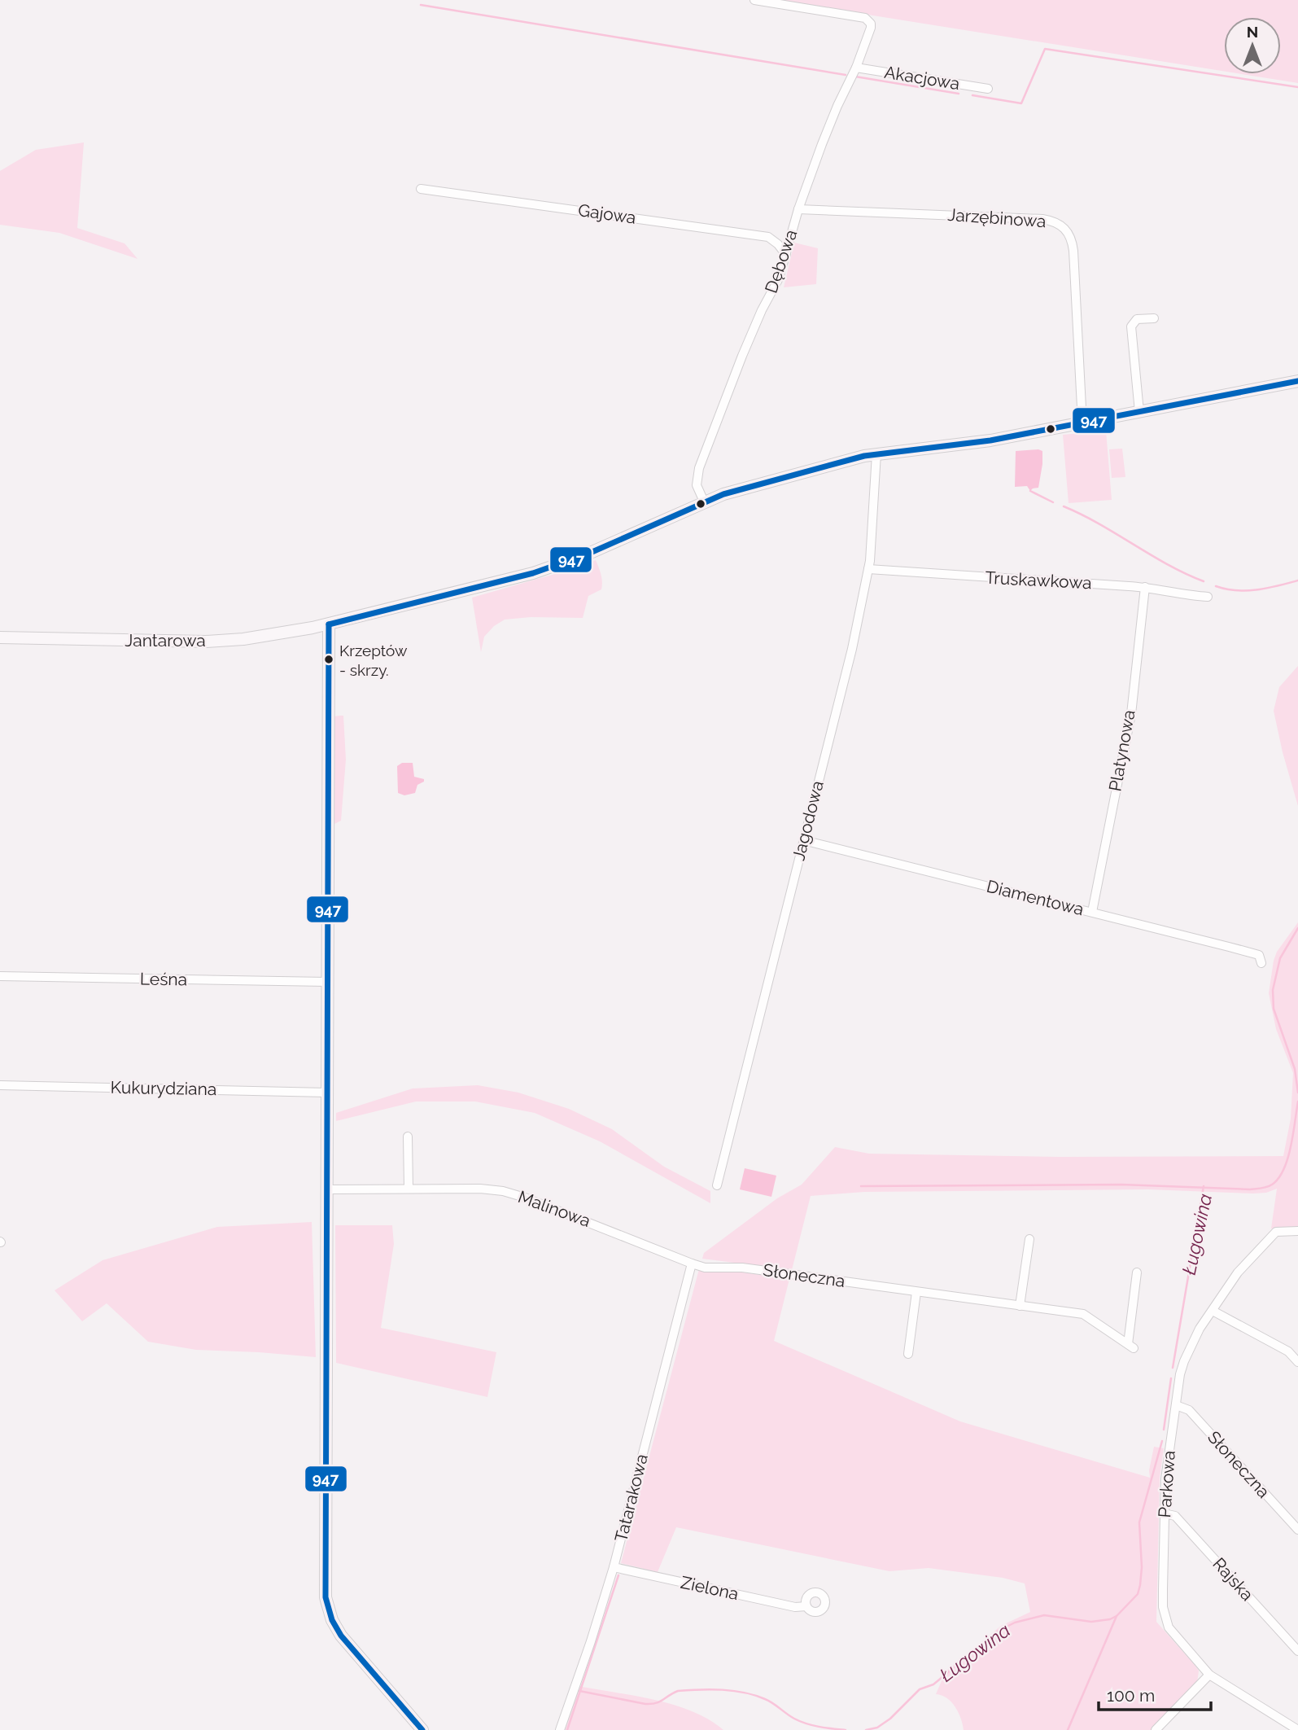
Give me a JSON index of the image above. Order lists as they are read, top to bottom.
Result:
{
  "streets": {
    "street": [
      "Akacjowa",
      "Gajowa",
      "Jarzębinowa",
      "Dębowa",
      "Truskawkowa",
      "Jantarowa",
      "Platynowa",
      "Jagodowa",
      "Diamentowa",
      "Leśna",
      "Kukurydziana",
      "Malinowa",
      "Słoneczna",
      "Parkowa",
      "Tatarakowa",
      "Rajska",
      "Zielona"
    ]
  },
  "crossings": [
    ["Akacjowa", "Dębowa"],
    ["Gajowa", "Dębowa"],
    ["Jarzębinowa", "Dębowa"],
    ["Jarzębinowa", "Jantarowa"],
    ["Dębowa", "Jantarowa"],
    ["Truskawkowa", "Platynowa"],
    ["Truskawkowa", "Jagodowa"],
    ["Jantarowa", "Jagodowa"],
    ["Platynowa", "Diamentowa"],
    ["Jagodowa", "Diamentowa"],
    ["Malinowa", "Słoneczna"],
    ["Malinowa", "Tatarakowa"],
    ["Słoneczna", "Parkowa"],
    ["Słoneczna", "Tatarakowa"],
    ["Parkowa", "Rajska"],
    ["Tatarakowa", "Zielona"]
  ],
  "water": ["Ługowina"],
  "places": ["Krzeptów - skrzy."],
  "lines": ["transit line 947"],
  "scale_bar": "100 m",
  "north": "top"
}
